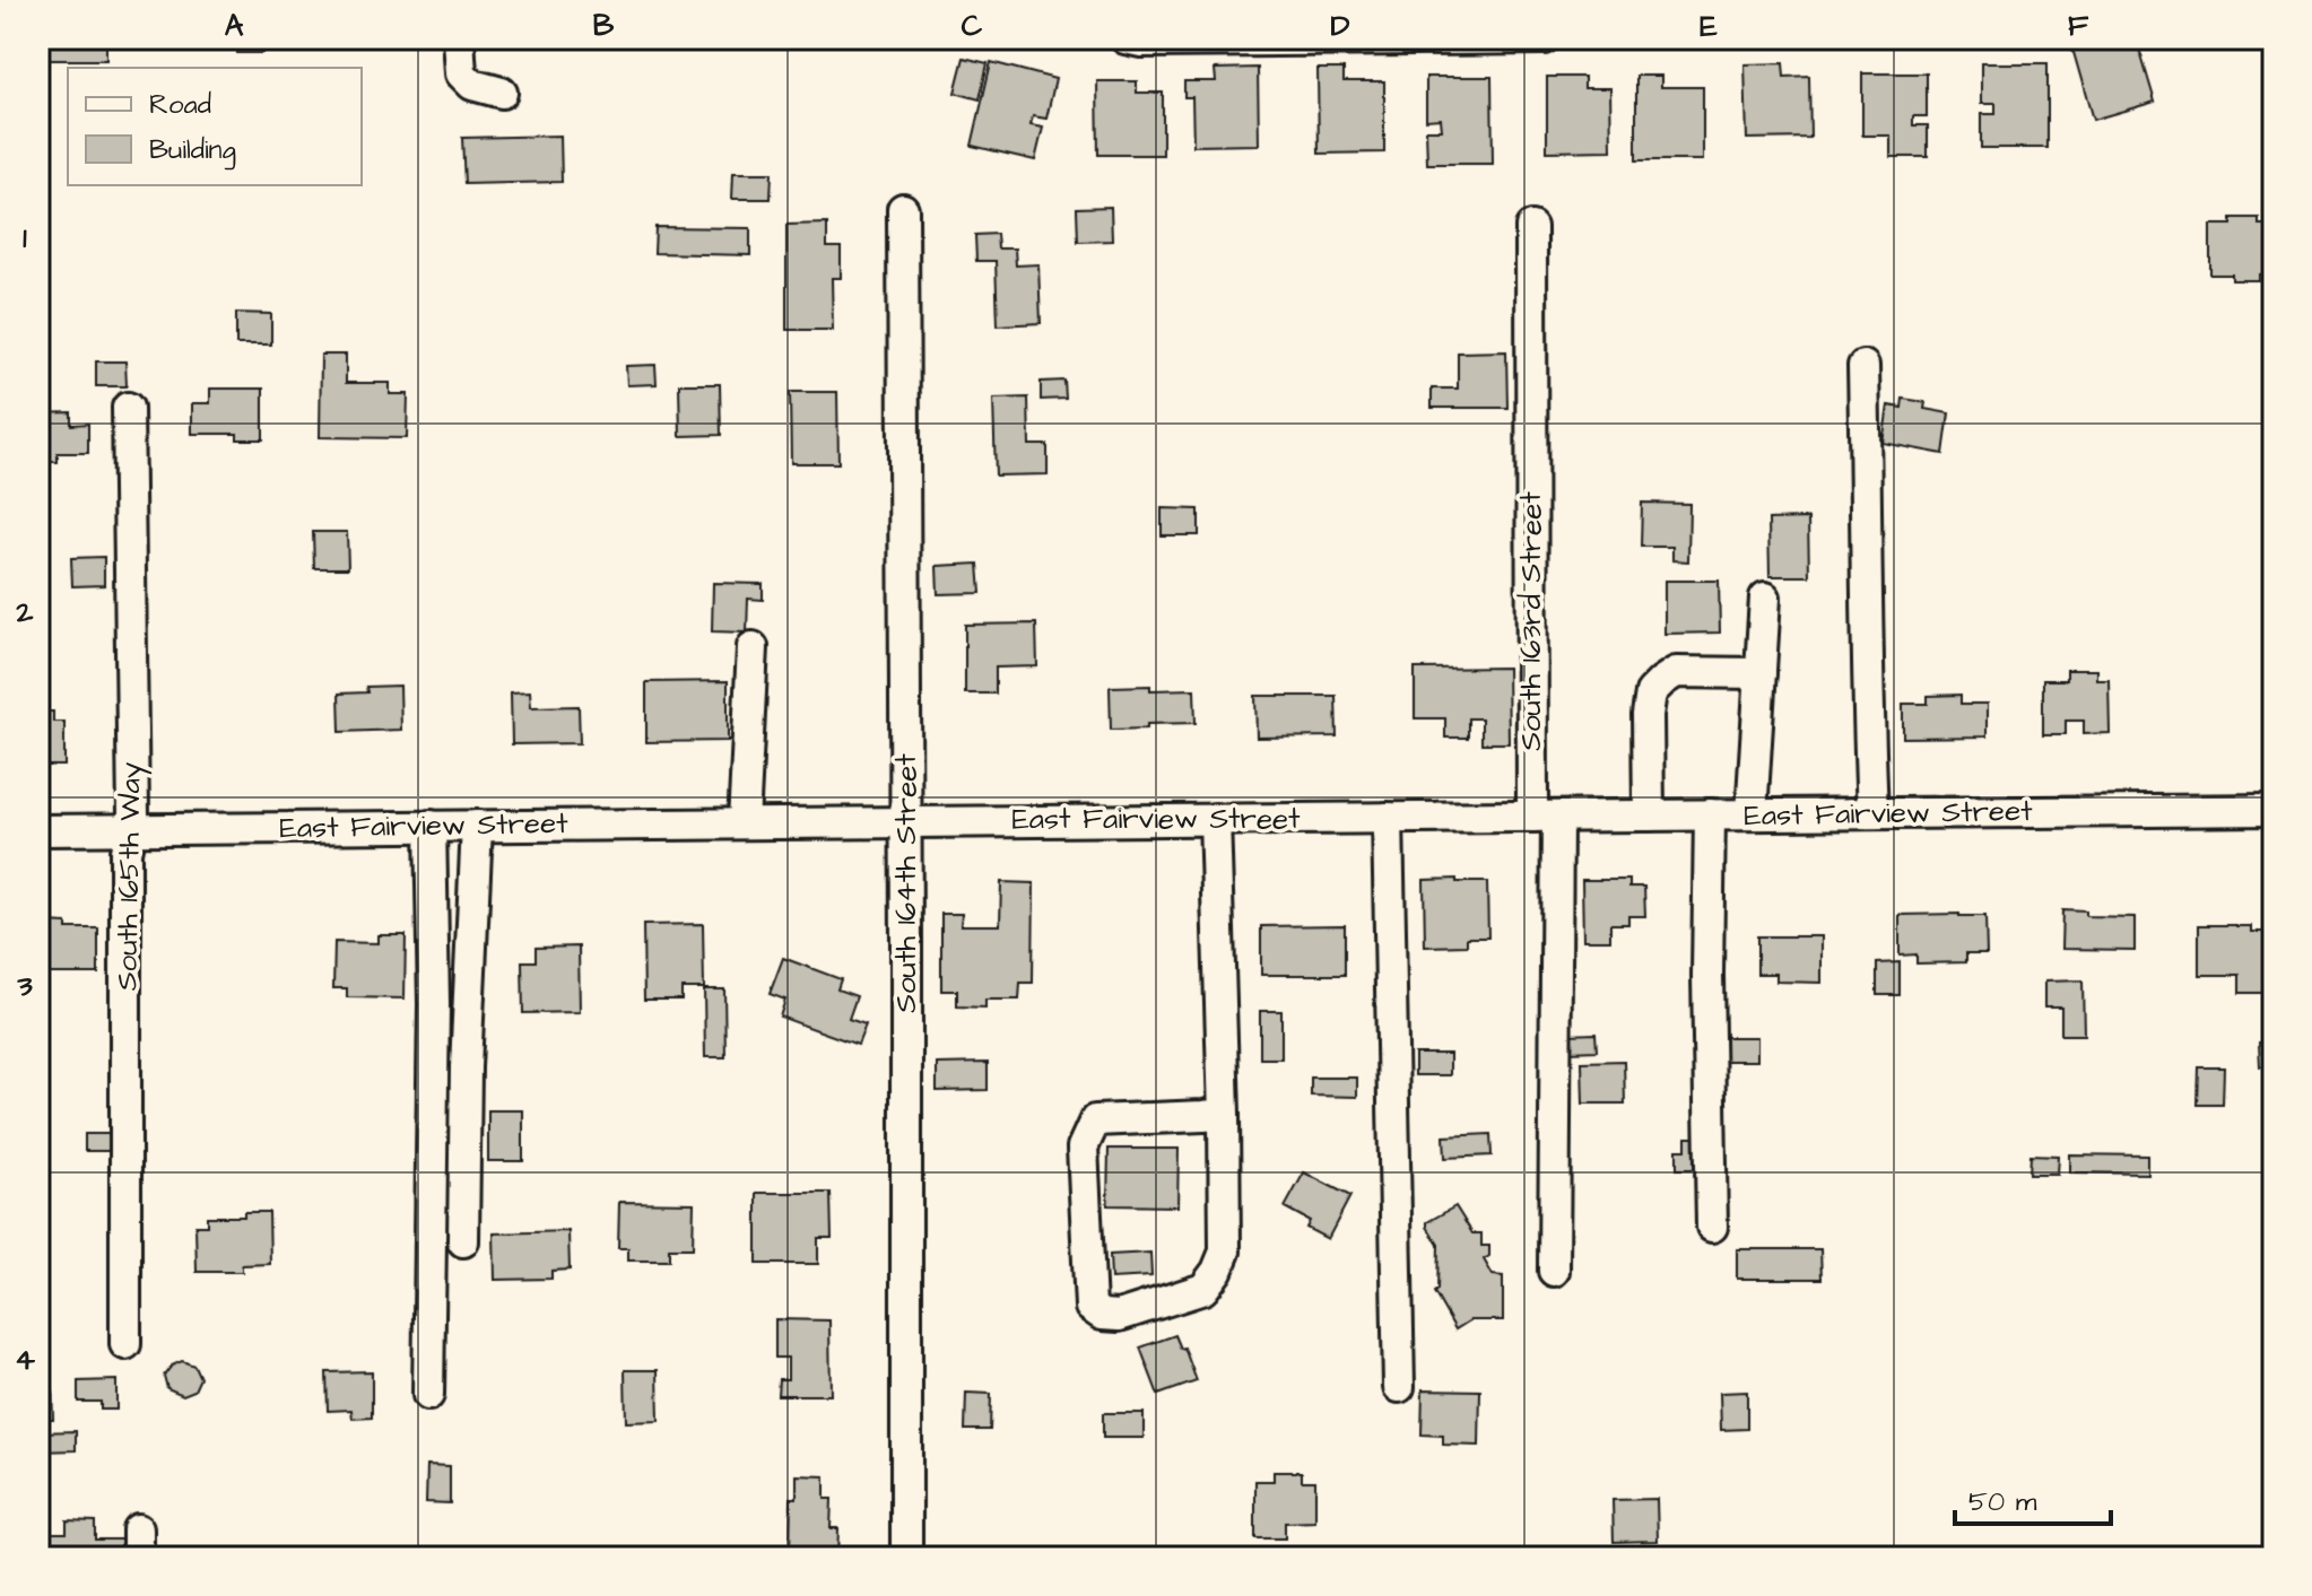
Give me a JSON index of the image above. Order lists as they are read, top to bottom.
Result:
{
  "streets": {
    "street": [
      "South 163rd Street",
      "East Fairview Street",
      "South 165th Way",
      "South 164th Street"
    ]
  },
  "crossings": [
    ["South 163rd Street", "East Fairview Street"],
    ["East Fairview Street", "South 165th Way"],
    ["East Fairview Street", "South 164th Street"]
  ],
  "legend": ["Road", "Building"],
  "scale_bar": "50 m",
  "grid": {
    "columns": [
      "A",
      "B",
      "C",
      "D",
      "E",
      "F"
    ],
    "rows": [
      "1",
      "2",
      "3",
      "4"
    ]
  }
}
